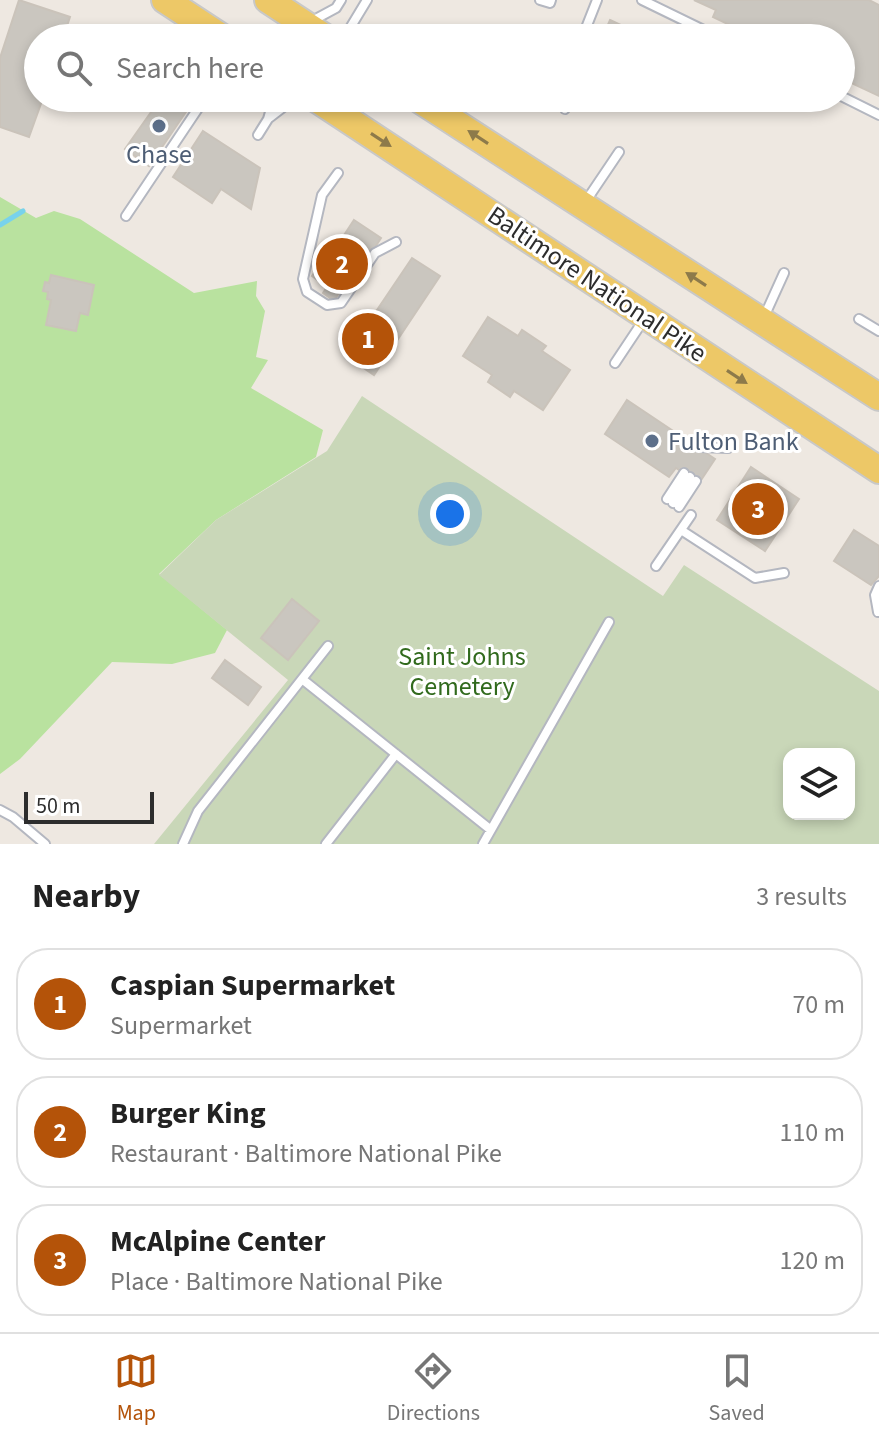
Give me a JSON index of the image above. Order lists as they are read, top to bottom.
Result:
{
  "streets": {
    "main road": ["Baltimore National Pike"]
  },
  "parks": ["Saint Johns Cemetery"],
  "places": ["Chase", "Fulton Bank"],
  "scale_bar": "50 m",
  "page": {
    "search": "Search here",
    "pins": ["2", "1", "3"],
    "scale": "50 m",
    "heading": ["Nearby", "3 results"],
    "list": [
      {
        "mark": "1",
        "name": "Caspian Supermarket",
        "note": "Supermarket",
        "value": "70 m"
      },
      {
        "mark": "2",
        "name": "Burger King",
        "note": "Restaurant · Baltimore National Pike",
        "value": "110 m"
      },
      {
        "mark": "3",
        "name": "McAlpine Center",
        "note": "Place · Baltimore National Pike",
        "value": "120 m"
      }
    ],
    "nav": ["Map", "Directions", "Saved"]
  }
}
